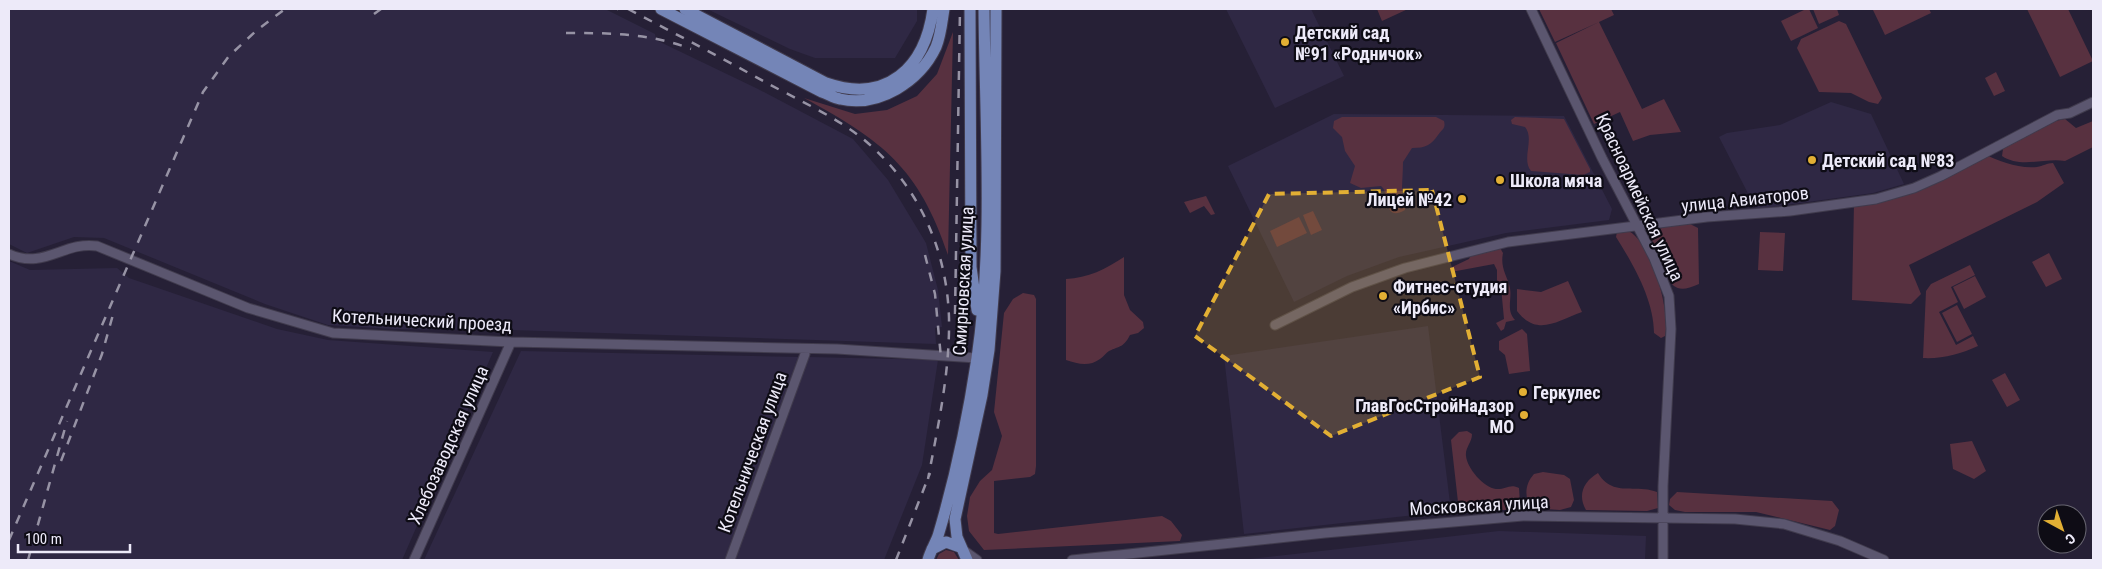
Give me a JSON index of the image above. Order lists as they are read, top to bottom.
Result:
{
  "streets": {
    "main road": ["Смирновская улица"],
    "street": [
      "Красноармейская улица",
      "улица Авиаторов",
      "Котельнический проезд",
      "Хлебозаводская улица",
      "Котельническая улица",
      "Московская улица"
    ]
  },
  "crossings": [
    ["Красноармейская улица", "улица Авиаторов"],
    ["Красноармейская улица", "Московская улица"],
    ["Смирновская улица", "Котельнический проезд"],
    ["Котельнический проезд", "Хлебозаводская улица"],
    ["Котельнический проезд", "Котельническая улица"]
  ],
  "places": [
    "Детский сад №91 «Родничок»",
    "Детский сад №83",
    "Школа мяча",
    "Лицей №42",
    "Фитнес-студия «Ирбис»",
    "Геркулес",
    "ГлавГосСтройНадзор МО"
  ],
  "scale_bar": "100 m",
  "north": "bottom right"
}
